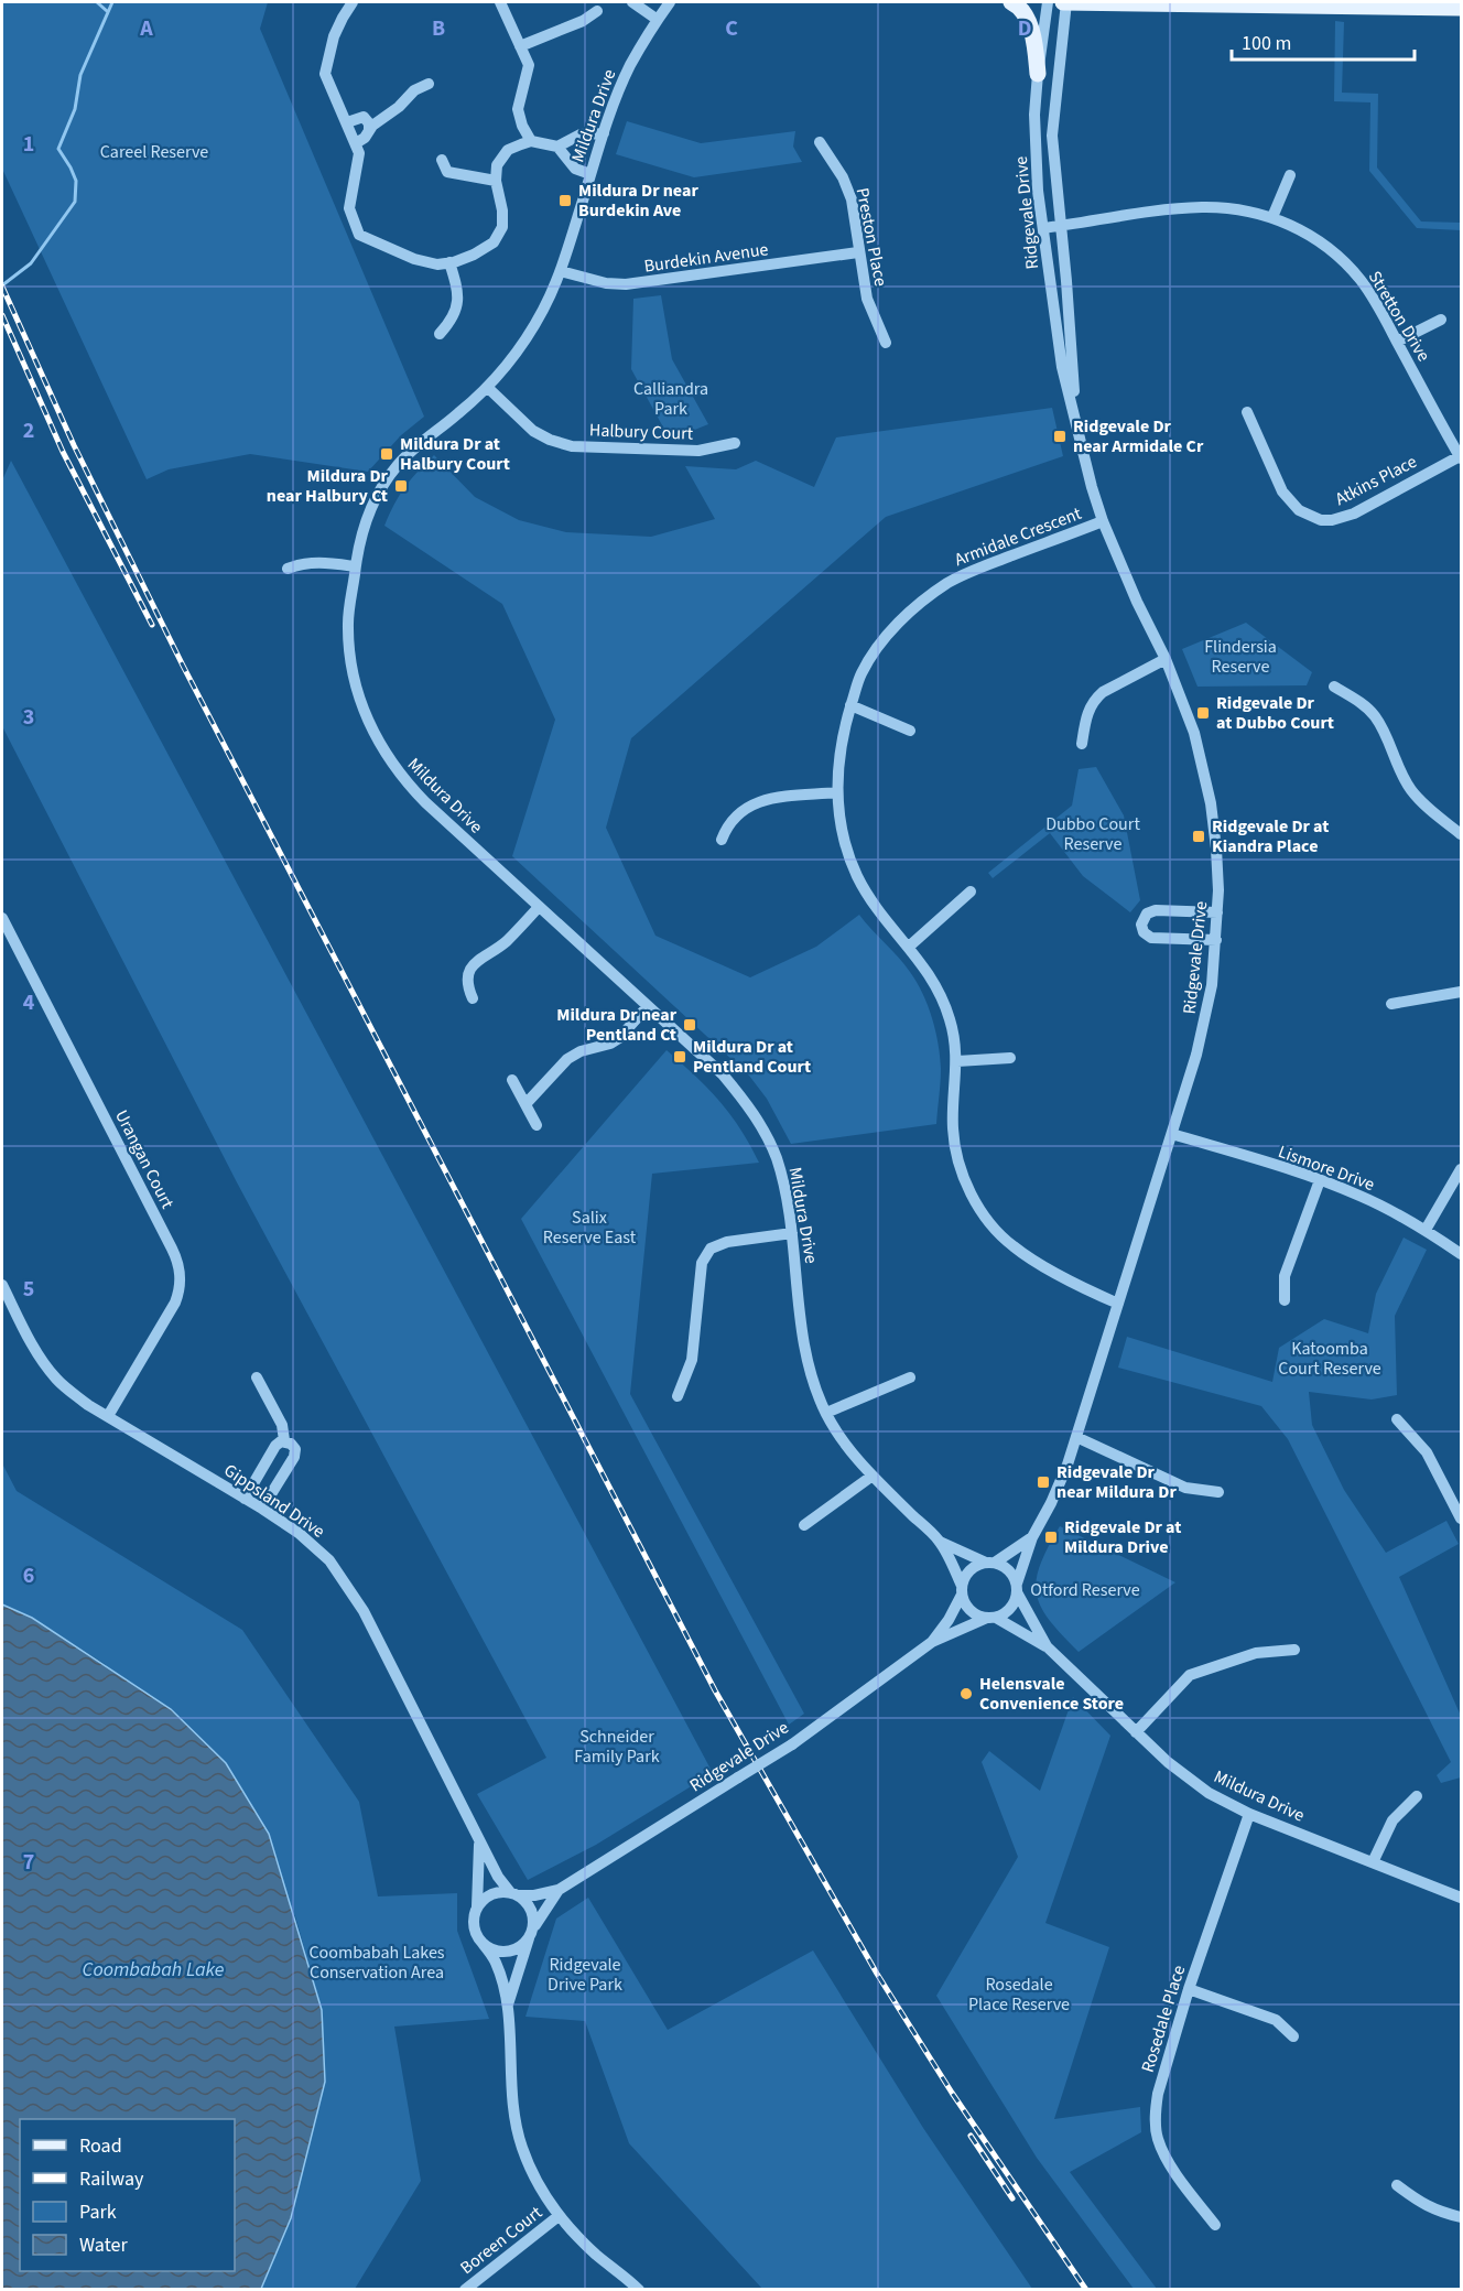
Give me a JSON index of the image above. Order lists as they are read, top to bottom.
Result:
{
  "streets": {
    "street": [
      "Mildura Drive",
      "Ridgevale Drive",
      "Preston Place",
      "Burdekin Avenue",
      "Stretton Drive",
      "Halbury Court",
      "Atkins Place",
      "Armidale Crescent",
      "Urangan Court",
      "Lismore Drive",
      "Gippsland Drive",
      "Rosedale Place",
      "Boreen Court"
    ]
  },
  "crossings": [
    ["Mildura Drive", "Ridgevale Drive"],
    ["Mildura Drive", "Burdekin Avenue"],
    ["Mildura Drive", "Halbury Court"],
    ["Mildura Drive", "Rosedale Place"],
    ["Ridgevale Drive", "Stretton Drive"],
    ["Ridgevale Drive", "Armidale Crescent"],
    ["Ridgevale Drive", "Lismore Drive"],
    ["Ridgevale Drive", "Gippsland Drive"],
    ["Preston Place", "Burdekin Avenue"],
    ["Stretton Drive", "Atkins Place"],
    ["Urangan Court", "Gippsland Drive"]
  ],
  "water": ["Coombabah Lake"],
  "parks": [
    "Careel Reserve",
    "Calliandra Park",
    "Flindersia Reserve",
    "Dubbo Court Reserve",
    "Salix Reserve East",
    "Katoomba Court Reserve",
    "Otford Reserve",
    "Schneider Family Park",
    "Coombabah Lakes Conservation Area",
    "Ridgevale Drive Park",
    "Rosedale Place Reserve"
  ],
  "places": {
    "transit": [
      "Mildura Dr near Burdekin Ave",
      "Ridgevale Dr near Armidale Cr",
      "Mildura Dr at Halbury Court",
      "Mildura Dr near Halbury Ct",
      "Ridgevale Dr at Dubbo Court",
      "Ridgevale Dr at Kiandra Place",
      "Mildura Dr near Pentland Ct",
      "Mildura Dr at Pentland Court",
      "Ridgevale Dr near Mildura Dr",
      "Ridgevale Dr at Mildura Drive"
    ],
    "other": ["Helensvale Convenience Store"]
  },
  "legend": [
    "Road",
    "Railway",
    "Park",
    "Water"
  ],
  "scale_bar": "100 m",
  "grid": {
    "columns": [
      "A",
      "B",
      "C",
      "D"
    ],
    "rows": [
      "1",
      "2",
      "3",
      "4",
      "5",
      "6",
      "7"
    ]
  }
}
